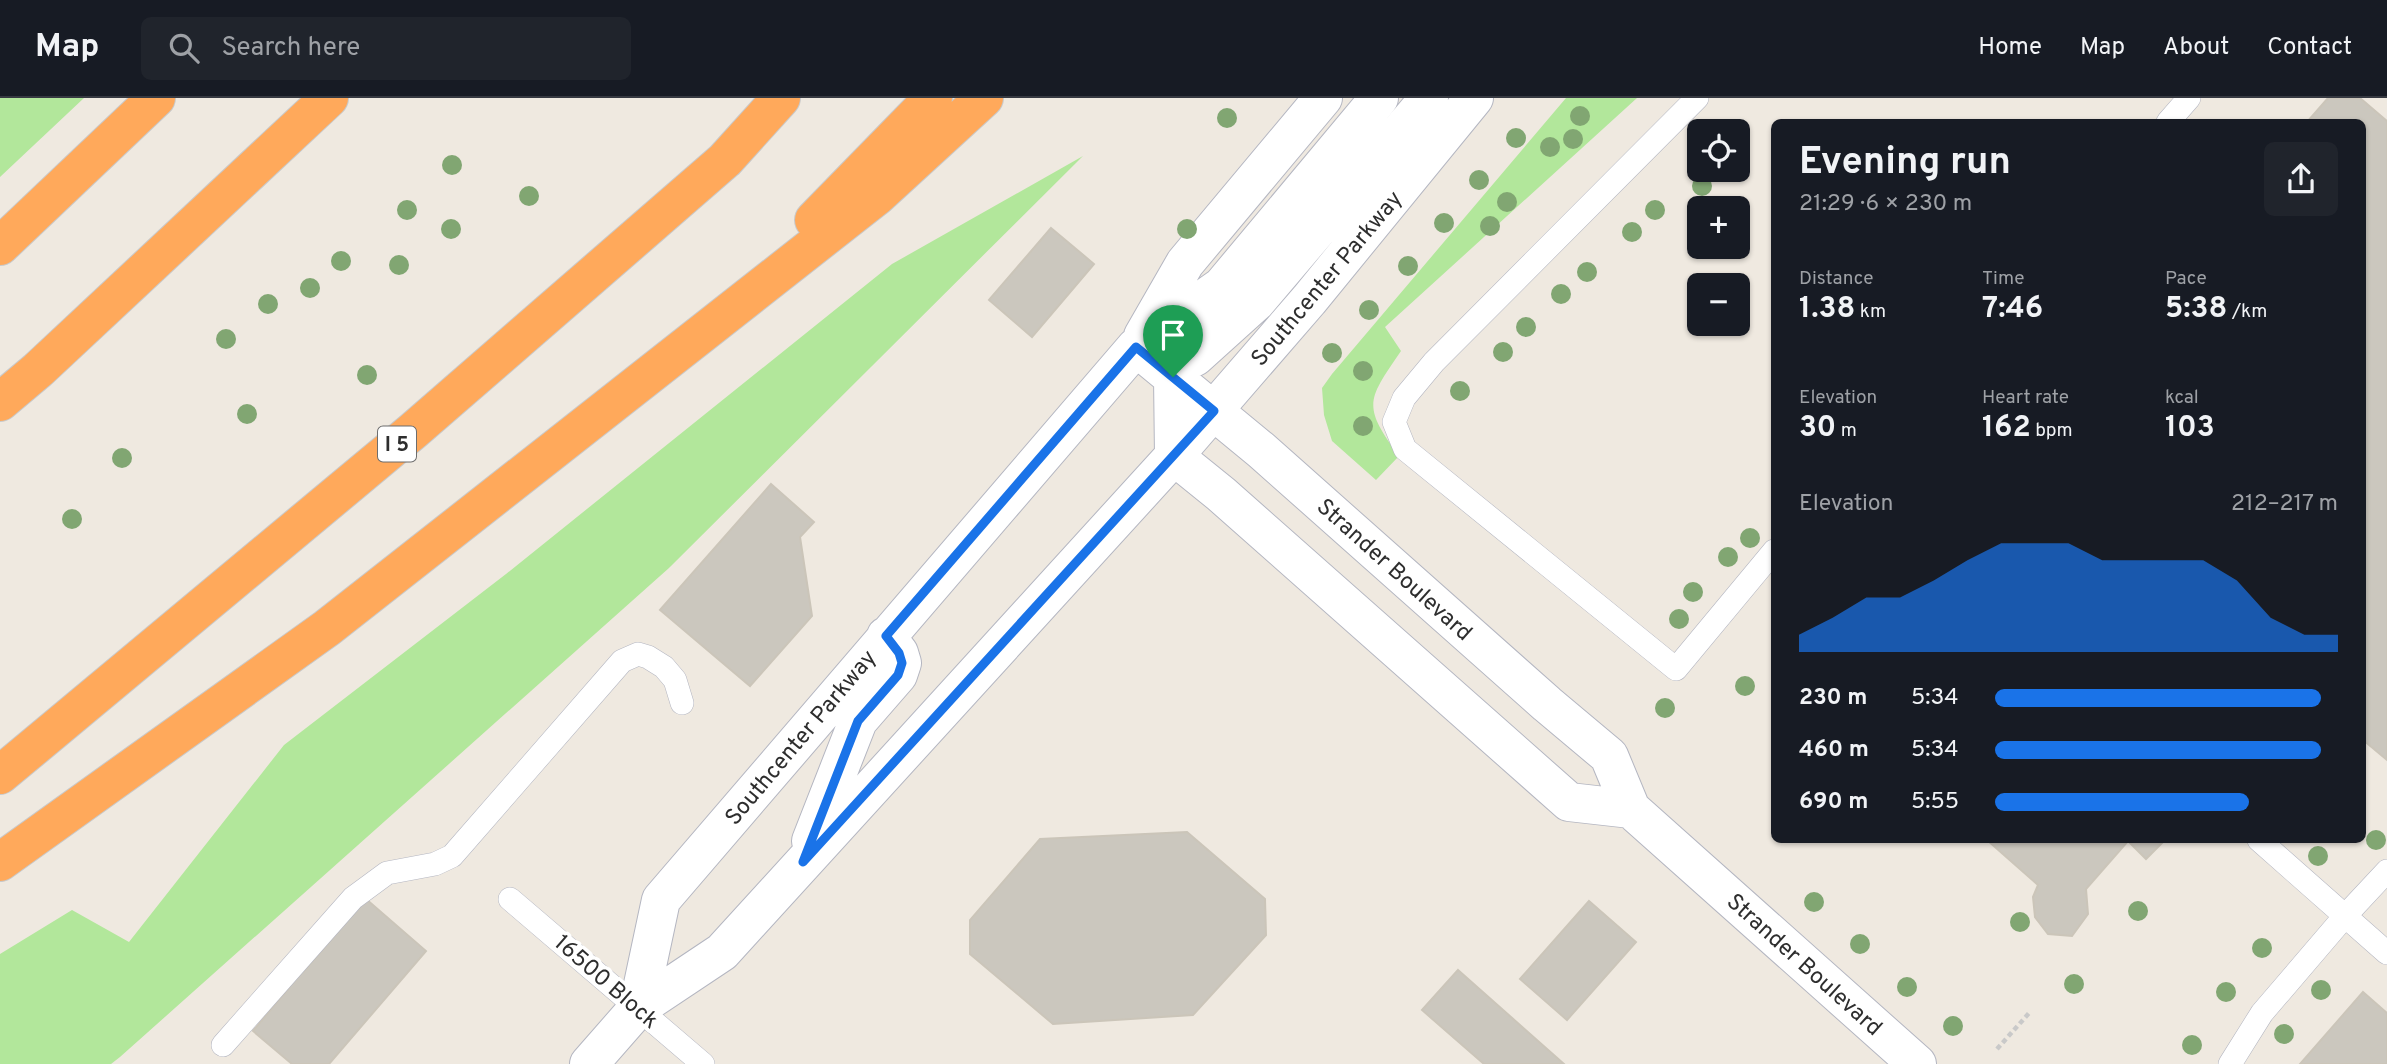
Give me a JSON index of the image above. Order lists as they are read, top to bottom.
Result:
{
  "streets": {
    "highway": ["I 5"],
    "main road": ["Southcenter Parkway", "Strander Boulevard"],
    "lane": ["16500 Block"]
  },
  "crossings": [
    ["Southcenter Parkway", "Strander Boulevard"],
    ["Southcenter Parkway", "16500 Block"]
  ],
  "page": {
    "header": "Map",
    "search": "Search here",
    "nav": [
      "Home",
      "Map",
      "About",
      "Contact"
    ],
    "map_buttons": ["+", "−"],
    "heading": ["Evening run", "21:29 · 6 × 230 m"],
    "stats": [
      ["Distance", "1.38 km"],
      ["Time", "7:46"],
      ["Pace", "5:38 /km"],
      ["Elevation", "30 m"],
      ["Heart rate", "162 bpm"],
      ["kcal", "103"]
    ],
    "chart": ["Elevation", "212–217 m"],
    "list": [
      {
        "name": "230 m",
        "note": "5:34"
      },
      {
        "name": "460 m",
        "note": "5:34"
      },
      {
        "name": "690 m",
        "note": "5:55"
      }
    ]
  }
}
